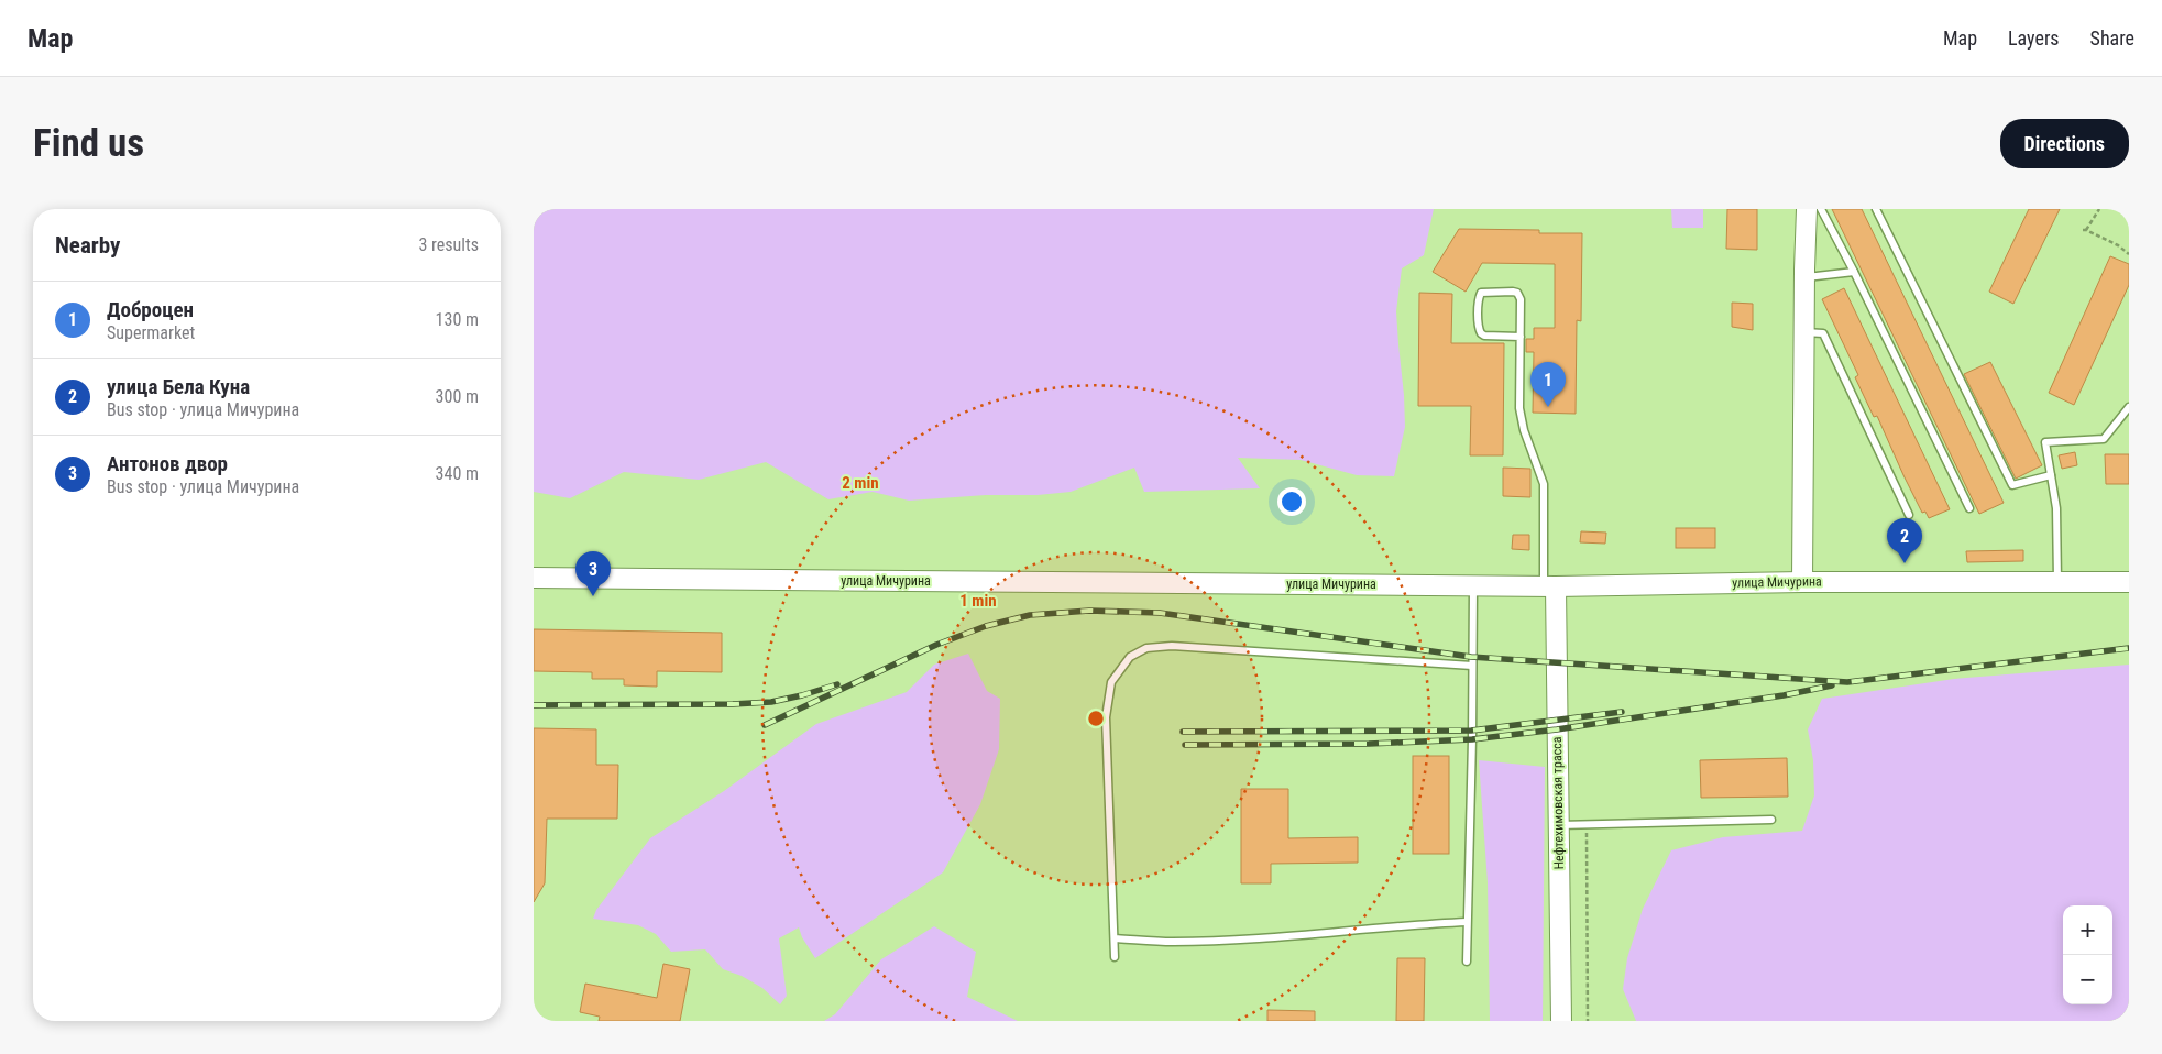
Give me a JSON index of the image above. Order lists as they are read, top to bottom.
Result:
{
  "streets": {
    "main road": ["улица Мичурина", "Нефтехимовская трасса"]
  },
  "crossings": [
    ["улица Мичурина", "Нефтехимовская трасса"]
  ],
  "page": {
    "header": "Map",
    "nav": ["Map", "Layers", "Share"],
    "buttons": "Directions",
    "title": "Find us",
    "heading": ["Nearby", "3 results"],
    "list": [
      {
        "mark": "1",
        "name": "Доброцен",
        "note": "Supermarket",
        "value": "130 m"
      },
      {
        "mark": "2",
        "name": "улица Бела Куна",
        "note": "Bus stop · улица Мичурина",
        "value": "300 m"
      },
      {
        "mark": "3",
        "name": "Антонов двор",
        "note": "Bus stop · улица Мичурина",
        "value": "340 m"
      }
    ],
    "pins": ["1", "2", "3"],
    "map_buttons": ["+", "−"]
  },
  "rings": ["2 min", "1 min"]
}
